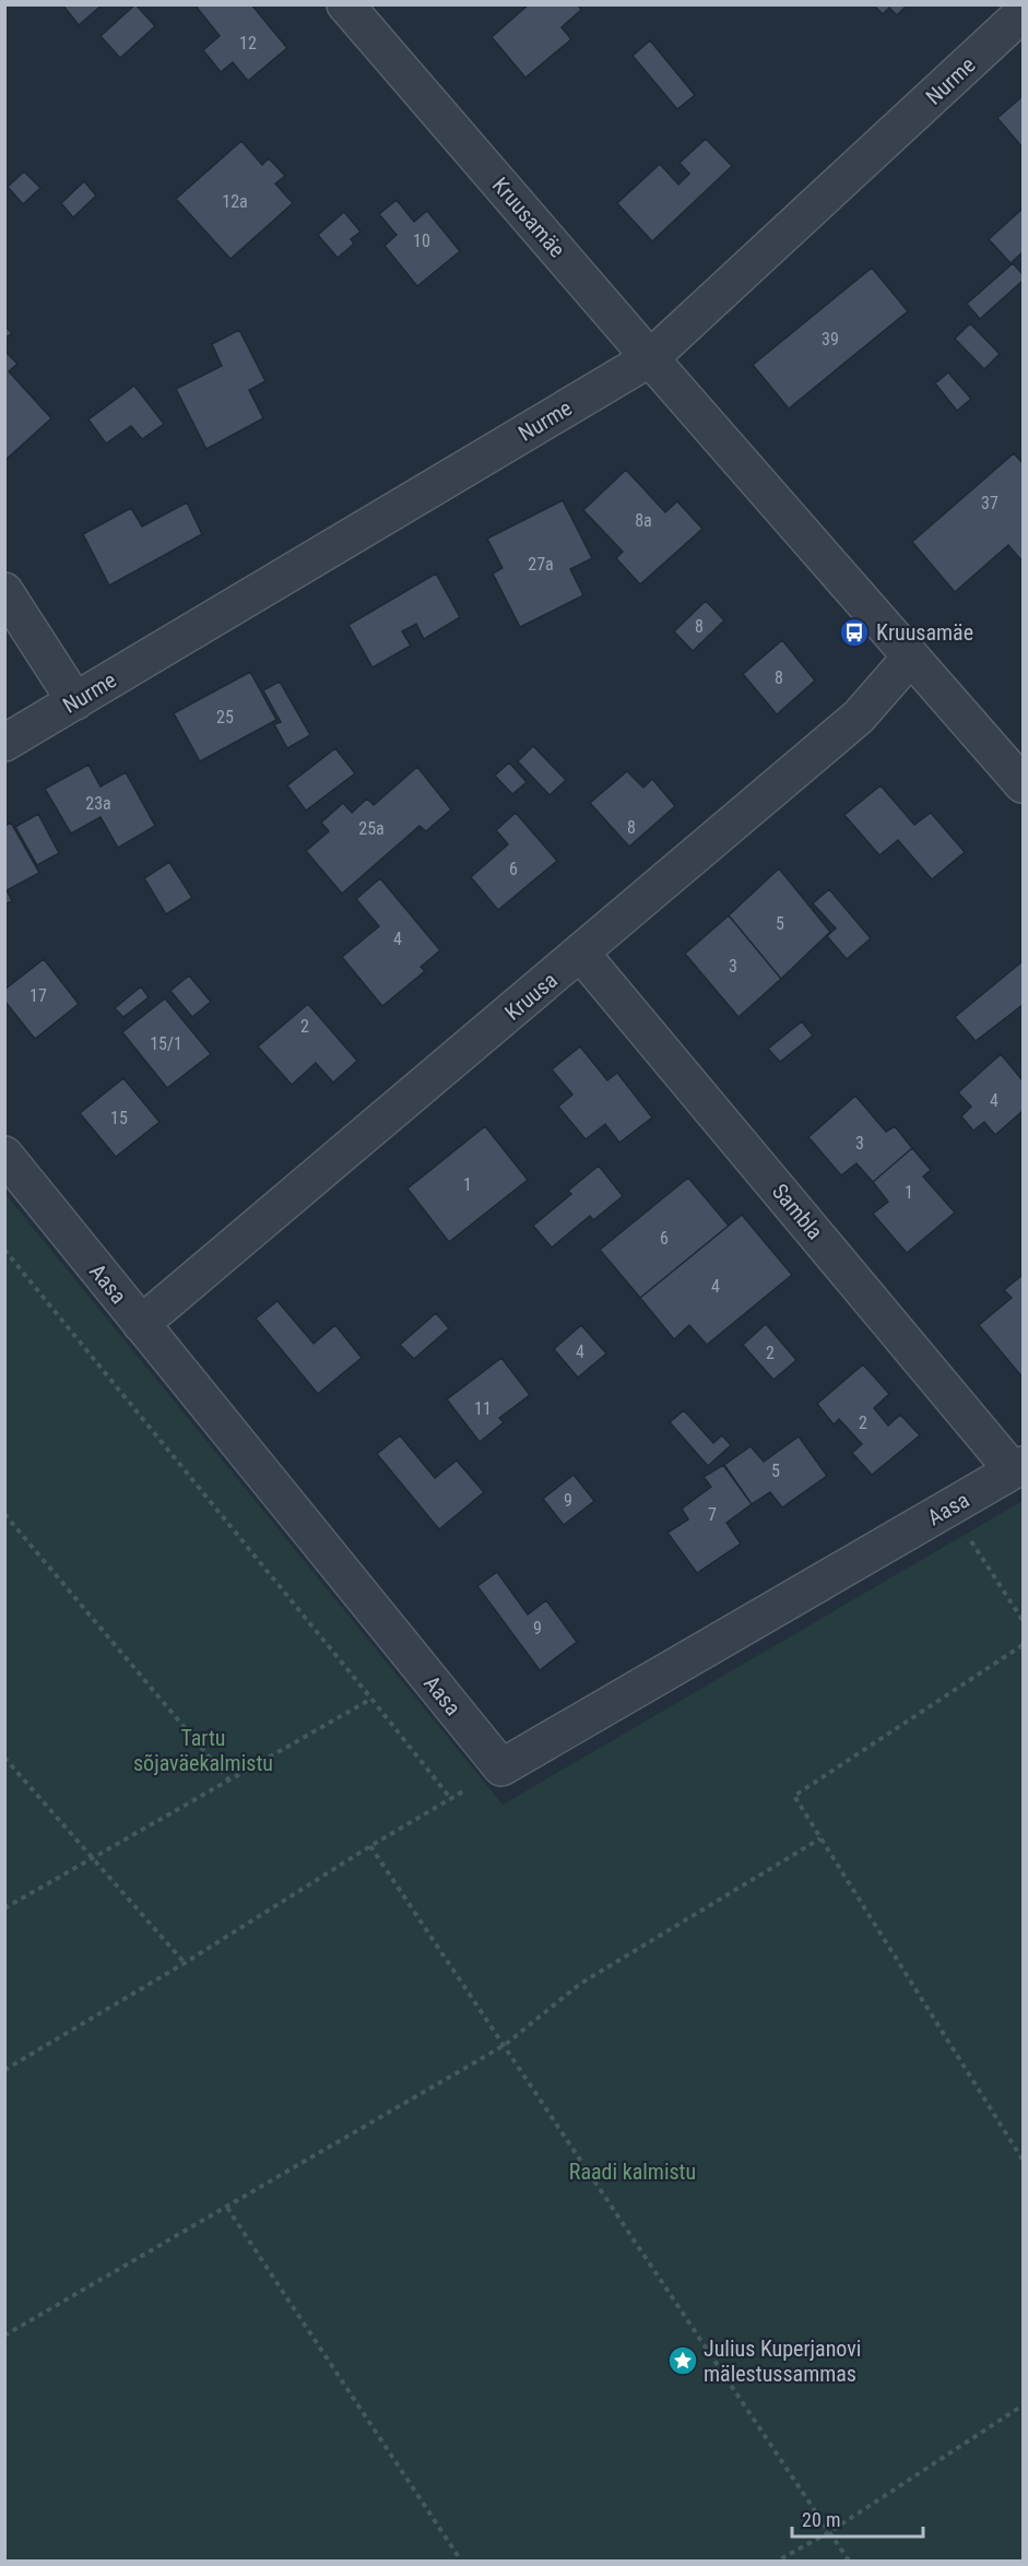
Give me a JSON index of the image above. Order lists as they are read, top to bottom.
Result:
{
  "streets": {
    "street": [
      "Nurme",
      "Kruusamäe",
      "Kruusa",
      "Sambla",
      "Aasa"
    ]
  },
  "crossings": [
    ["Nurme", "Kruusamäe"],
    ["Kruusamäe", "Kruusa"],
    ["Kruusa", "Sambla"],
    ["Kruusa", "Aasa"],
    ["Sambla", "Aasa"]
  ],
  "parks": ["Tartu sõjaväekalmistu", "Raadi kalmistu"],
  "places": {
    "bus stop": ["Kruusamäe"],
    "place": ["Julius Kuperjanovi mälestussammas"]
  },
  "house_numbers": [
    "12",
    "12a",
    "10",
    "39",
    "37",
    "8a",
    "27a",
    "8",
    "8",
    "25",
    "23a",
    "8",
    "25a",
    "6",
    "5",
    "4",
    "3",
    "17",
    "2",
    "15/1",
    "4",
    "15",
    "3",
    "1",
    "1",
    "6",
    "4",
    "4",
    "2",
    "11",
    "2",
    "5",
    "9",
    "7",
    "9"
  ],
  "scale_bar": "20 m"
}
